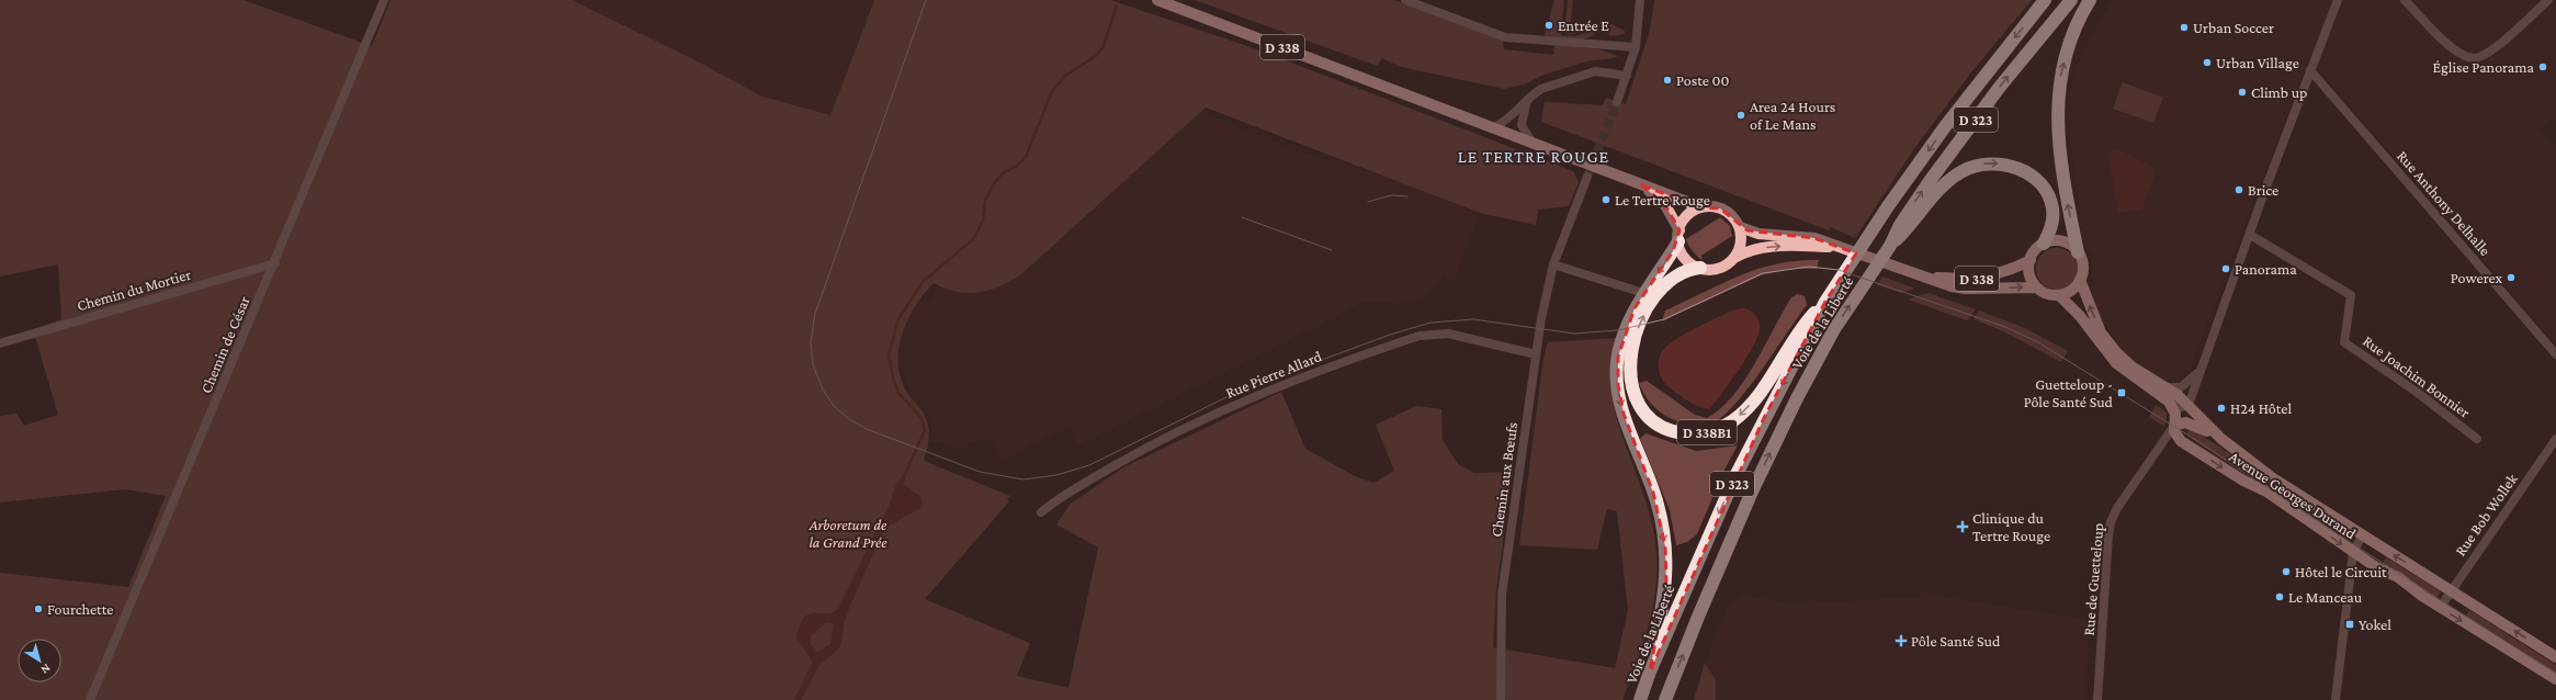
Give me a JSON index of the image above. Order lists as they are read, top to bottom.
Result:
{
  "streets": {
    "highway": ["D 323", "Voie de la Liberté", "D 338B1"],
    "main road": ["D 338", "Avenue Georges Durand"],
    "street": [
      "Rue Anthony Delhalle",
      "Chemin du Mortier",
      "Chemin de César",
      "Rue Pierre Allard",
      "Rue Joachim Bonnier",
      "Chemin aux Bœufs",
      "Rue Bob Wollek",
      "Rue de Guetteloup"
    ]
  },
  "crossings": [
    ["D 338", "D 338B1"],
    ["D 338", "Avenue Georges Durand"],
    ["Chemin du Mortier", "Chemin de César"],
    ["Voie de la Liberté", "D 338B1"],
    ["Rue Pierre Allard", "Chemin aux Bœufs"],
    ["Avenue Georges Durand", "Rue Bob Wollek"]
  ],
  "districts": ["LE TERTRE ROUGE"],
  "parks": ["Arboretum de la Grand Prée"],
  "places": {
    "other": [
      "Entrée E",
      "Urban Soccer",
      "Urban Village",
      "Église Panorama",
      "Poste 00",
      "Climb up",
      "Area 24 Hours of Le Mans",
      "Brice",
      "Le Tertre Rouge",
      "Panorama",
      "Powerex",
      "H24 Hôtel",
      "Hôtel le Circuit",
      "Le Manceau",
      "Fourchette"
    ],
    "transit": ["Guetteloup - Pôle Santé Sud", "Yokel"],
    "health": ["Clinique du Tertre Rouge", "Pôle Santé Sud"]
  },
  "north": "bottom right"
}
